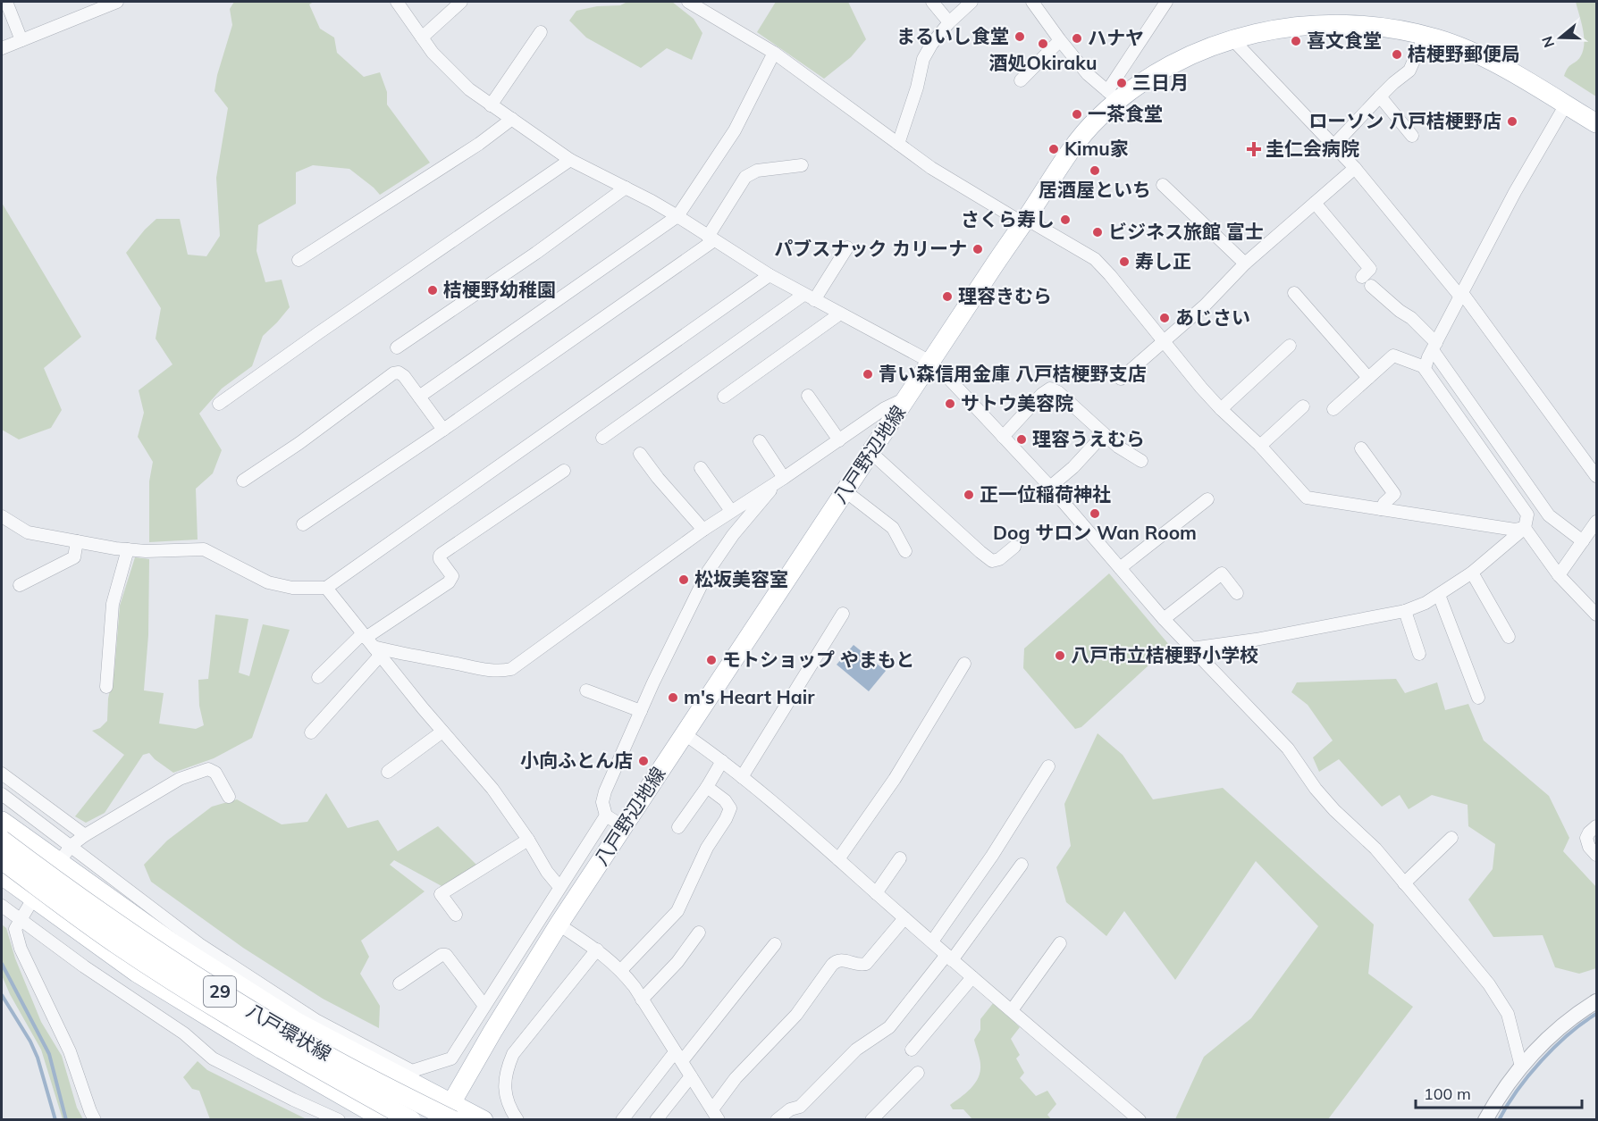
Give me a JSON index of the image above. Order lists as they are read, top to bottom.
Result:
{
  "streets": {
    "main road": ["八戸野辺地線", "29", "八戸環状線"]
  },
  "crossings": [
    ["八戸野辺地線", "29"],
    ["八戸野辺地線", "八戸環状線"],
    ["29", "八戸環状線"]
  ],
  "places": {
    "other": [
      "まるいし食堂",
      "ハナヤ",
      "喜文食堂",
      "酒処Okiraku",
      "桔梗野郵便局",
      "三日月",
      "一茶食堂",
      "ローソン 八戸桔梗野店",
      "Kimu家",
      "居酒屋といち",
      "さくら寿し",
      "ビジネス旅館 富士",
      "パブスナック カリーナ",
      "寿し正",
      "桔梗野幼稚園",
      "理容きむら",
      "あじさい",
      "青い森信用金庫 八戸桔梗野支店",
      "サトウ美容院",
      "理容うえむら",
      "正一位稲荷神社",
      "Dog サロン Wan Room",
      "松坂美容室",
      "八戸市立桔梗野小学校",
      "モトショップ やまもと",
      "m's Heart Hair",
      "小向ふとん店"
    ],
    "health": ["圭仁会病院"]
  },
  "scale_bar": "100 m",
  "north": "left"
}
